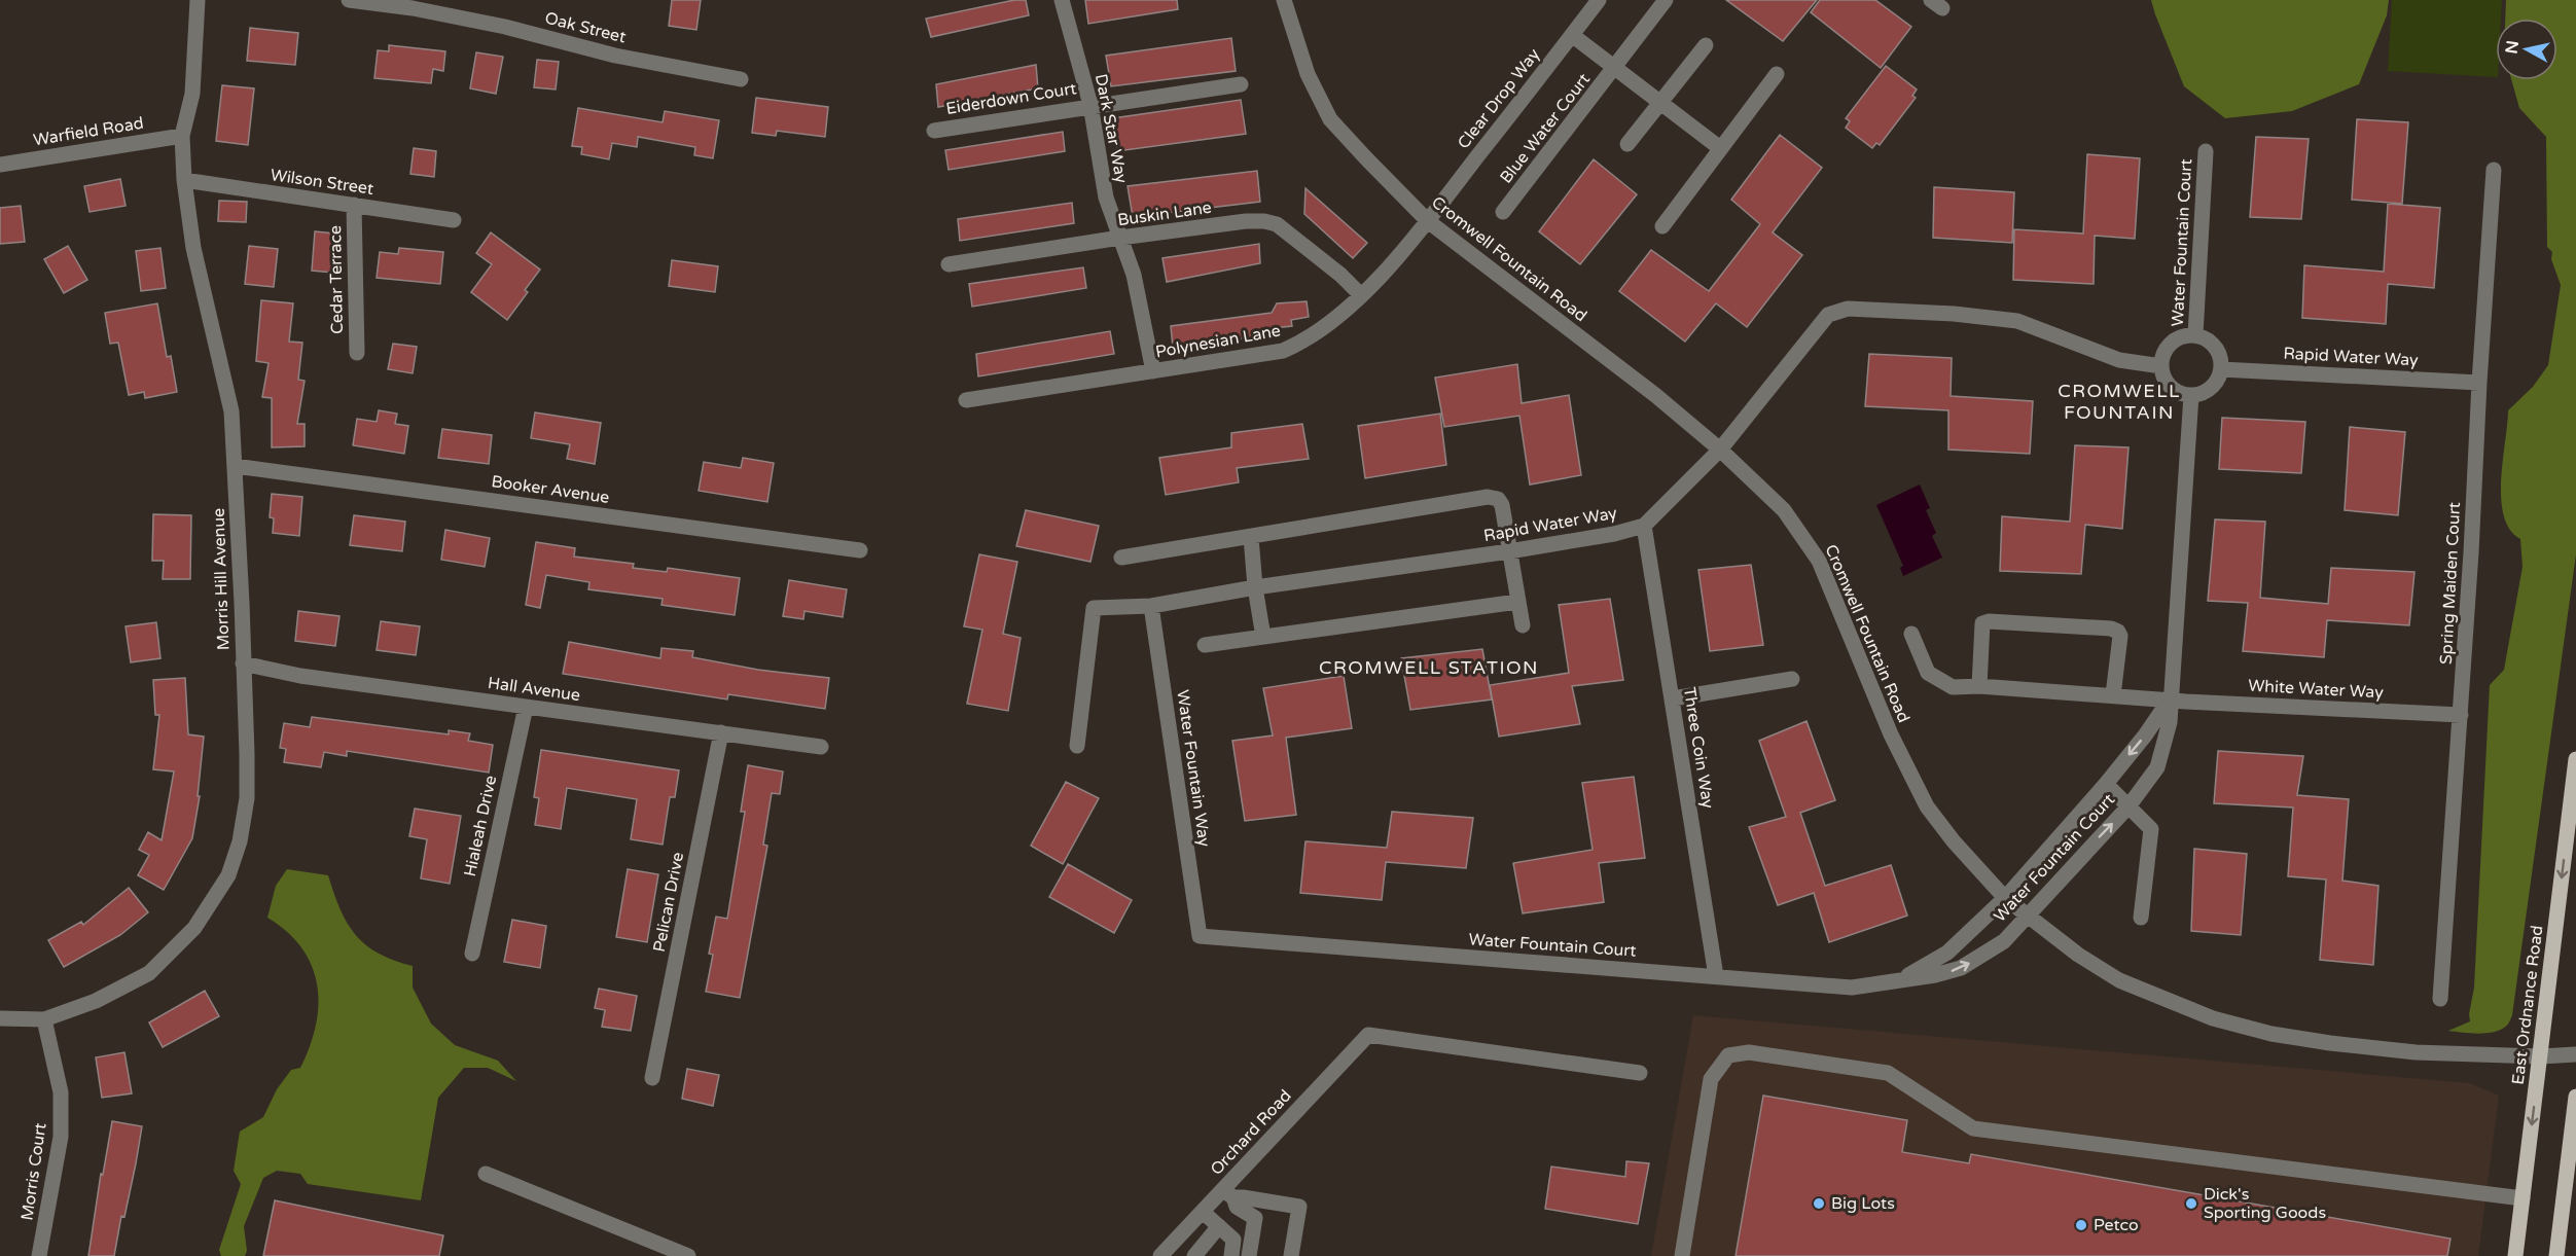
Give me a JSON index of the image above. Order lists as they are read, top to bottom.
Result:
{
  "streets": {
    "main road": ["East Ordnance Road"],
    "street": [
      "Oak Street",
      "Eiderdown Court",
      "Clear Drop Way",
      "Dark Star Way",
      "Blue Water Court",
      "Warfield Road",
      "Wilson Street",
      "Buskin Lane",
      "Water Fountain Court",
      "Cromwell Fountain Road",
      "Cedar Terrace",
      "Polynesian Lane",
      "Rapid Water Way",
      "Booker Avenue",
      "Morris Hill Avenue",
      "Spring Maiden Court",
      "Hall Avenue",
      "White Water Way",
      "Three Coin Way",
      "Water Fountain Way",
      "Hialeah Drive",
      "Pelican Drive",
      "Orchard Road",
      "Morris Court"
    ]
  },
  "crossings": [
    ["Eiderdown Court", "Dark Star Way"],
    ["Clear Drop Way", "Blue Water Court"],
    ["Clear Drop Way", "Cromwell Fountain Road"],
    ["Clear Drop Way", "Polynesian Lane"],
    ["Dark Star Way", "Buskin Lane"],
    ["Dark Star Way", "Polynesian Lane"],
    ["Warfield Road", "Morris Hill Avenue"],
    ["Wilson Street", "Cedar Terrace"],
    ["Wilson Street", "Morris Hill Avenue"],
    ["Buskin Lane", "Polynesian Lane"],
    ["Water Fountain Court", "Cromwell Fountain Road"],
    ["Water Fountain Court", "Rapid Water Way"],
    ["Water Fountain Court", "White Water Way"],
    ["Water Fountain Court", "Three Coin Way"],
    ["Water Fountain Court", "Water Fountain Way"],
    ["Cromwell Fountain Road", "Polynesian Lane"],
    ["Cromwell Fountain Road", "Rapid Water Way"],
    ["Cromwell Fountain Road", "East Ordnance Road"],
    ["Rapid Water Way", "Spring Maiden Court"],
    ["Rapid Water Way", "Three Coin Way"],
    ["Rapid Water Way", "Water Fountain Way"],
    ["Booker Avenue", "Morris Hill Avenue"],
    ["Morris Hill Avenue", "Hall Avenue"],
    ["Morris Hill Avenue", "Morris Court"],
    ["Spring Maiden Court", "White Water Way"],
    ["Hall Avenue", "Hialeah Drive"],
    ["Hall Avenue", "Pelican Drive"]
  ],
  "one_way": ["East Ordnance Road"],
  "districts": ["CROMWELL FOUNTAIN", "CROMWELL STATION"],
  "places": ["Big Lots", "Dick's Sporting Goods", "Petco"],
  "north": "left"
}
